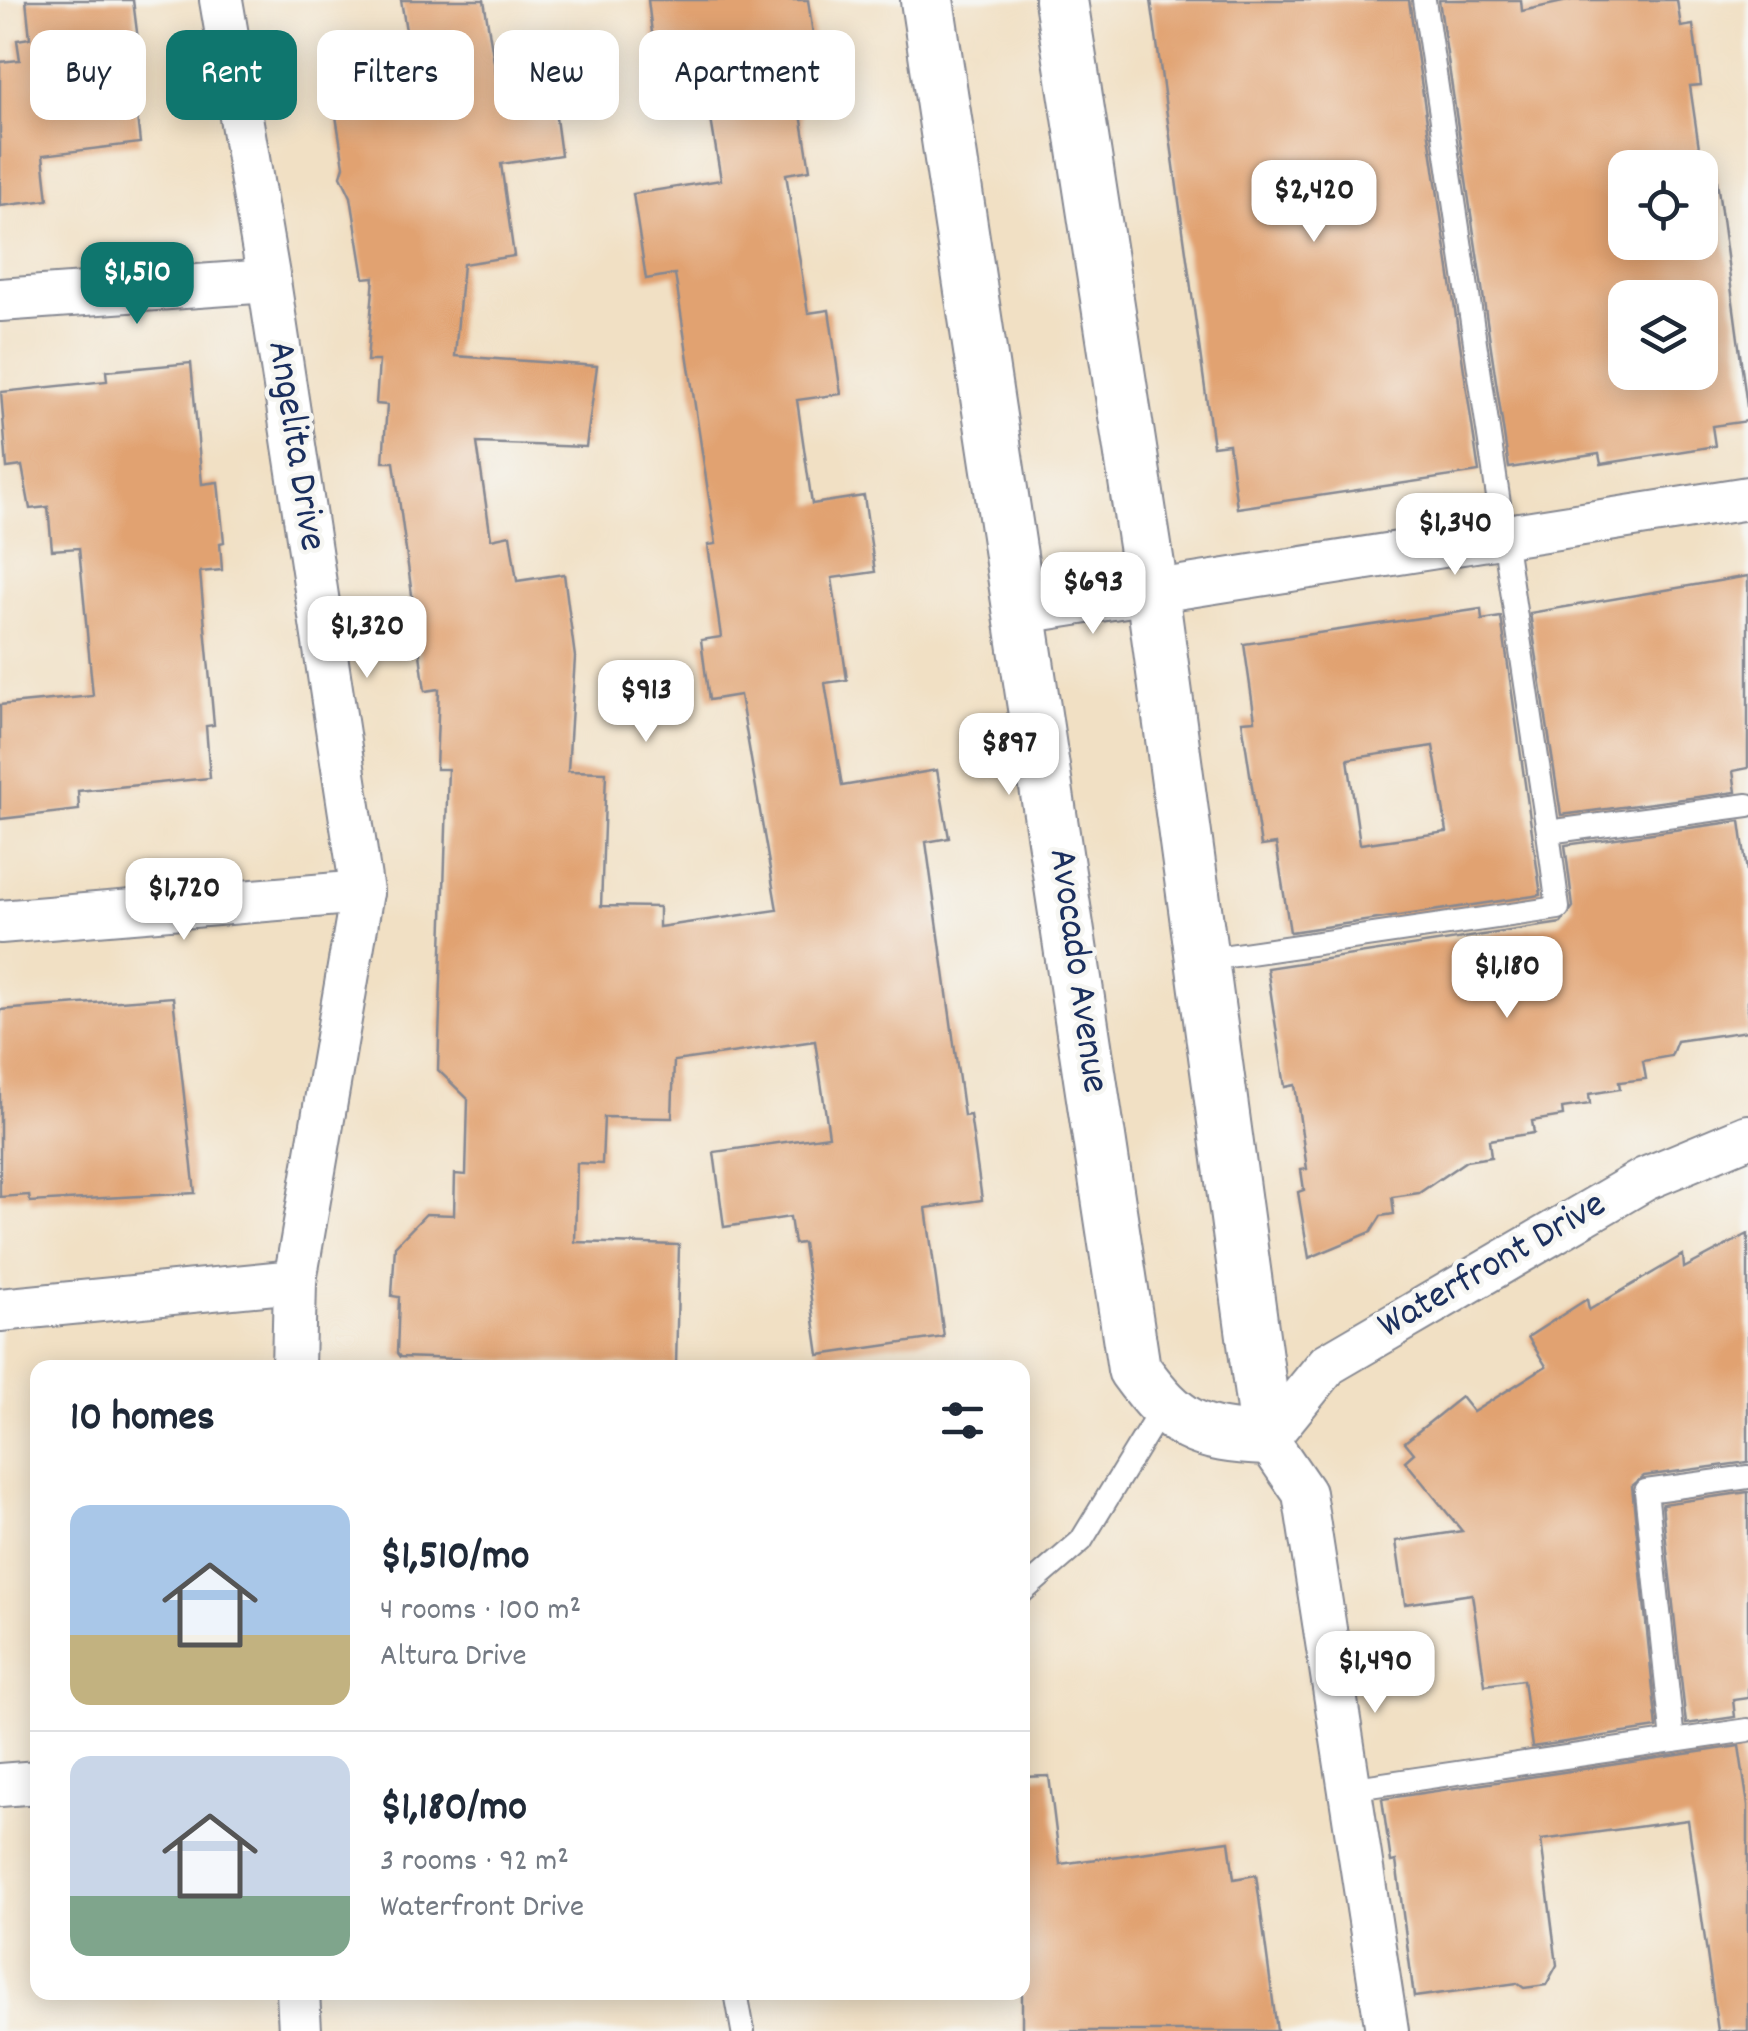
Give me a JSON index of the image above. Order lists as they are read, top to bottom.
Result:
{
  "streets": {
    "street": ["Angelita Drive", "Avocado Avenue", "Waterfront Drive"]
  },
  "crossings": [
    ["Avocado Avenue", "Waterfront Drive"]
  ],
  "page": {
    "chip": [
      "Buy",
      "Rent",
      "Filters",
      "New",
      "Apartment"
    ],
    "price": [
      "$2,420",
      "$1,510",
      "$1,340",
      "$693",
      "$1,320",
      "$913",
      "$897",
      "$1,720",
      "$1,180",
      "$1,490"
    ],
    "heading": "10 homes",
    "list": [
      {
        "name": "$1,510/mo",
        "note": "4 rooms · 100 m² · Altura Drive"
      },
      {
        "name": "$1,180/mo",
        "note": "3 rooms · 92 m² · Waterfront Drive"
      }
    ]
  }
}
